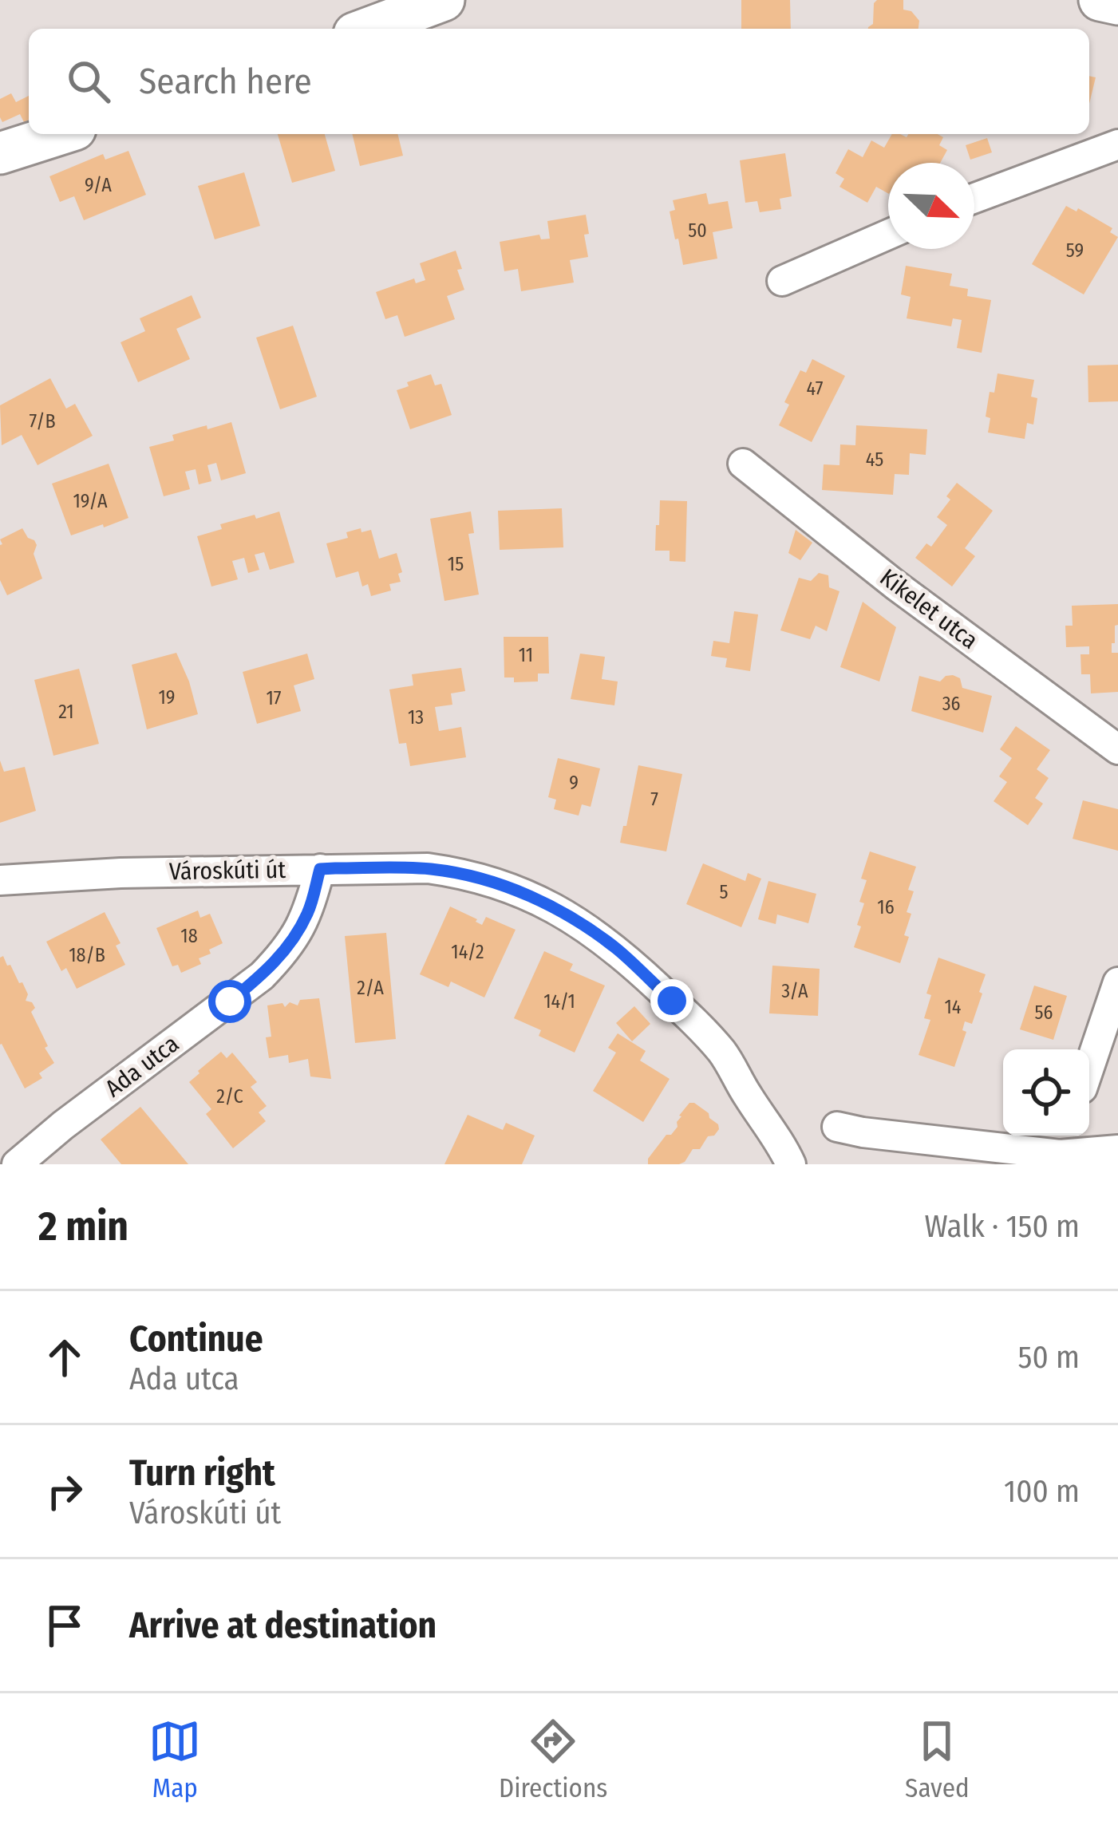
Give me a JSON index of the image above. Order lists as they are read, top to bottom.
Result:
{
  "streets": {
    "street": ["Kikelet utca", "Városkúti út", "Ada utca"]
  },
  "crossings": [
    ["Városkúti út", "Ada utca"]
  ],
  "house_numbers": [
    "9/A",
    "50",
    "59",
    "47",
    "7/B",
    "45",
    "19/A",
    "15",
    "11",
    "19",
    "17",
    "36",
    "21",
    "13",
    "9",
    "7",
    "5",
    "16",
    "18",
    "14/2",
    "18/B",
    "2/A",
    "3/A",
    "14/1",
    "14",
    "56",
    "2/C"
  ],
  "north": "bottom right",
  "page": {
    "search": "Search here",
    "heading": ["2 min", "Walk · 150 m"],
    "list": [
      ["Continue", "Ada utca", "50 m"],
      ["Turn right", "Városkúti út", "100 m"],
      "Arrive at destination"
    ],
    "nav": ["Map", "Directions", "Saved"]
  }
}
